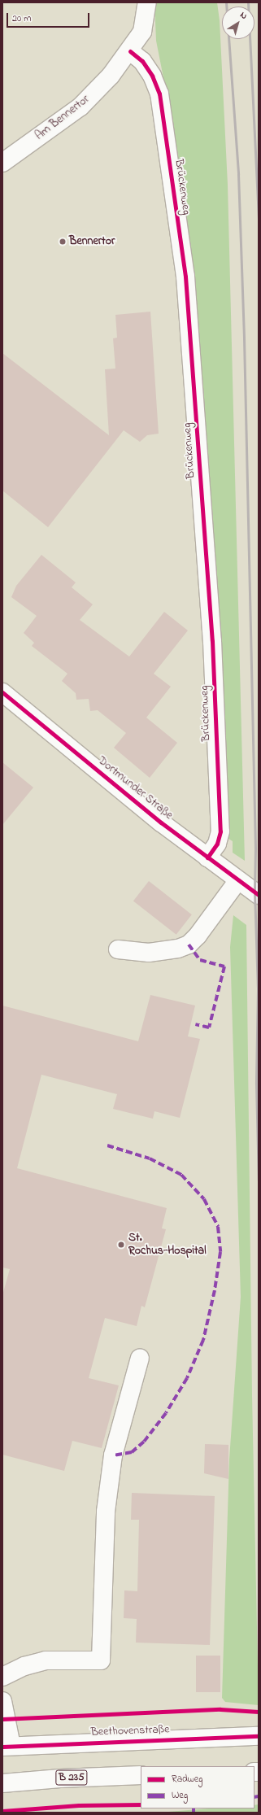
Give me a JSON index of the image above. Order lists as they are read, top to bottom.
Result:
{
  "streets": {
    "street": [
      "Am Bennertor",
      "Brückenweg",
      "Dortmunder Straße",
      "Beethovenstraße",
      "B 235"
    ]
  },
  "crossings": [
    ["Am Bennertor", "Brückenweg"],
    ["Brückenweg", "Dortmunder Straße"]
  ],
  "places": ["Bennertor", "St. Rochus-Hospital"],
  "legend": ["Radweg", "Weg"],
  "scale_bar": "20 m",
  "north": "top right"
}
